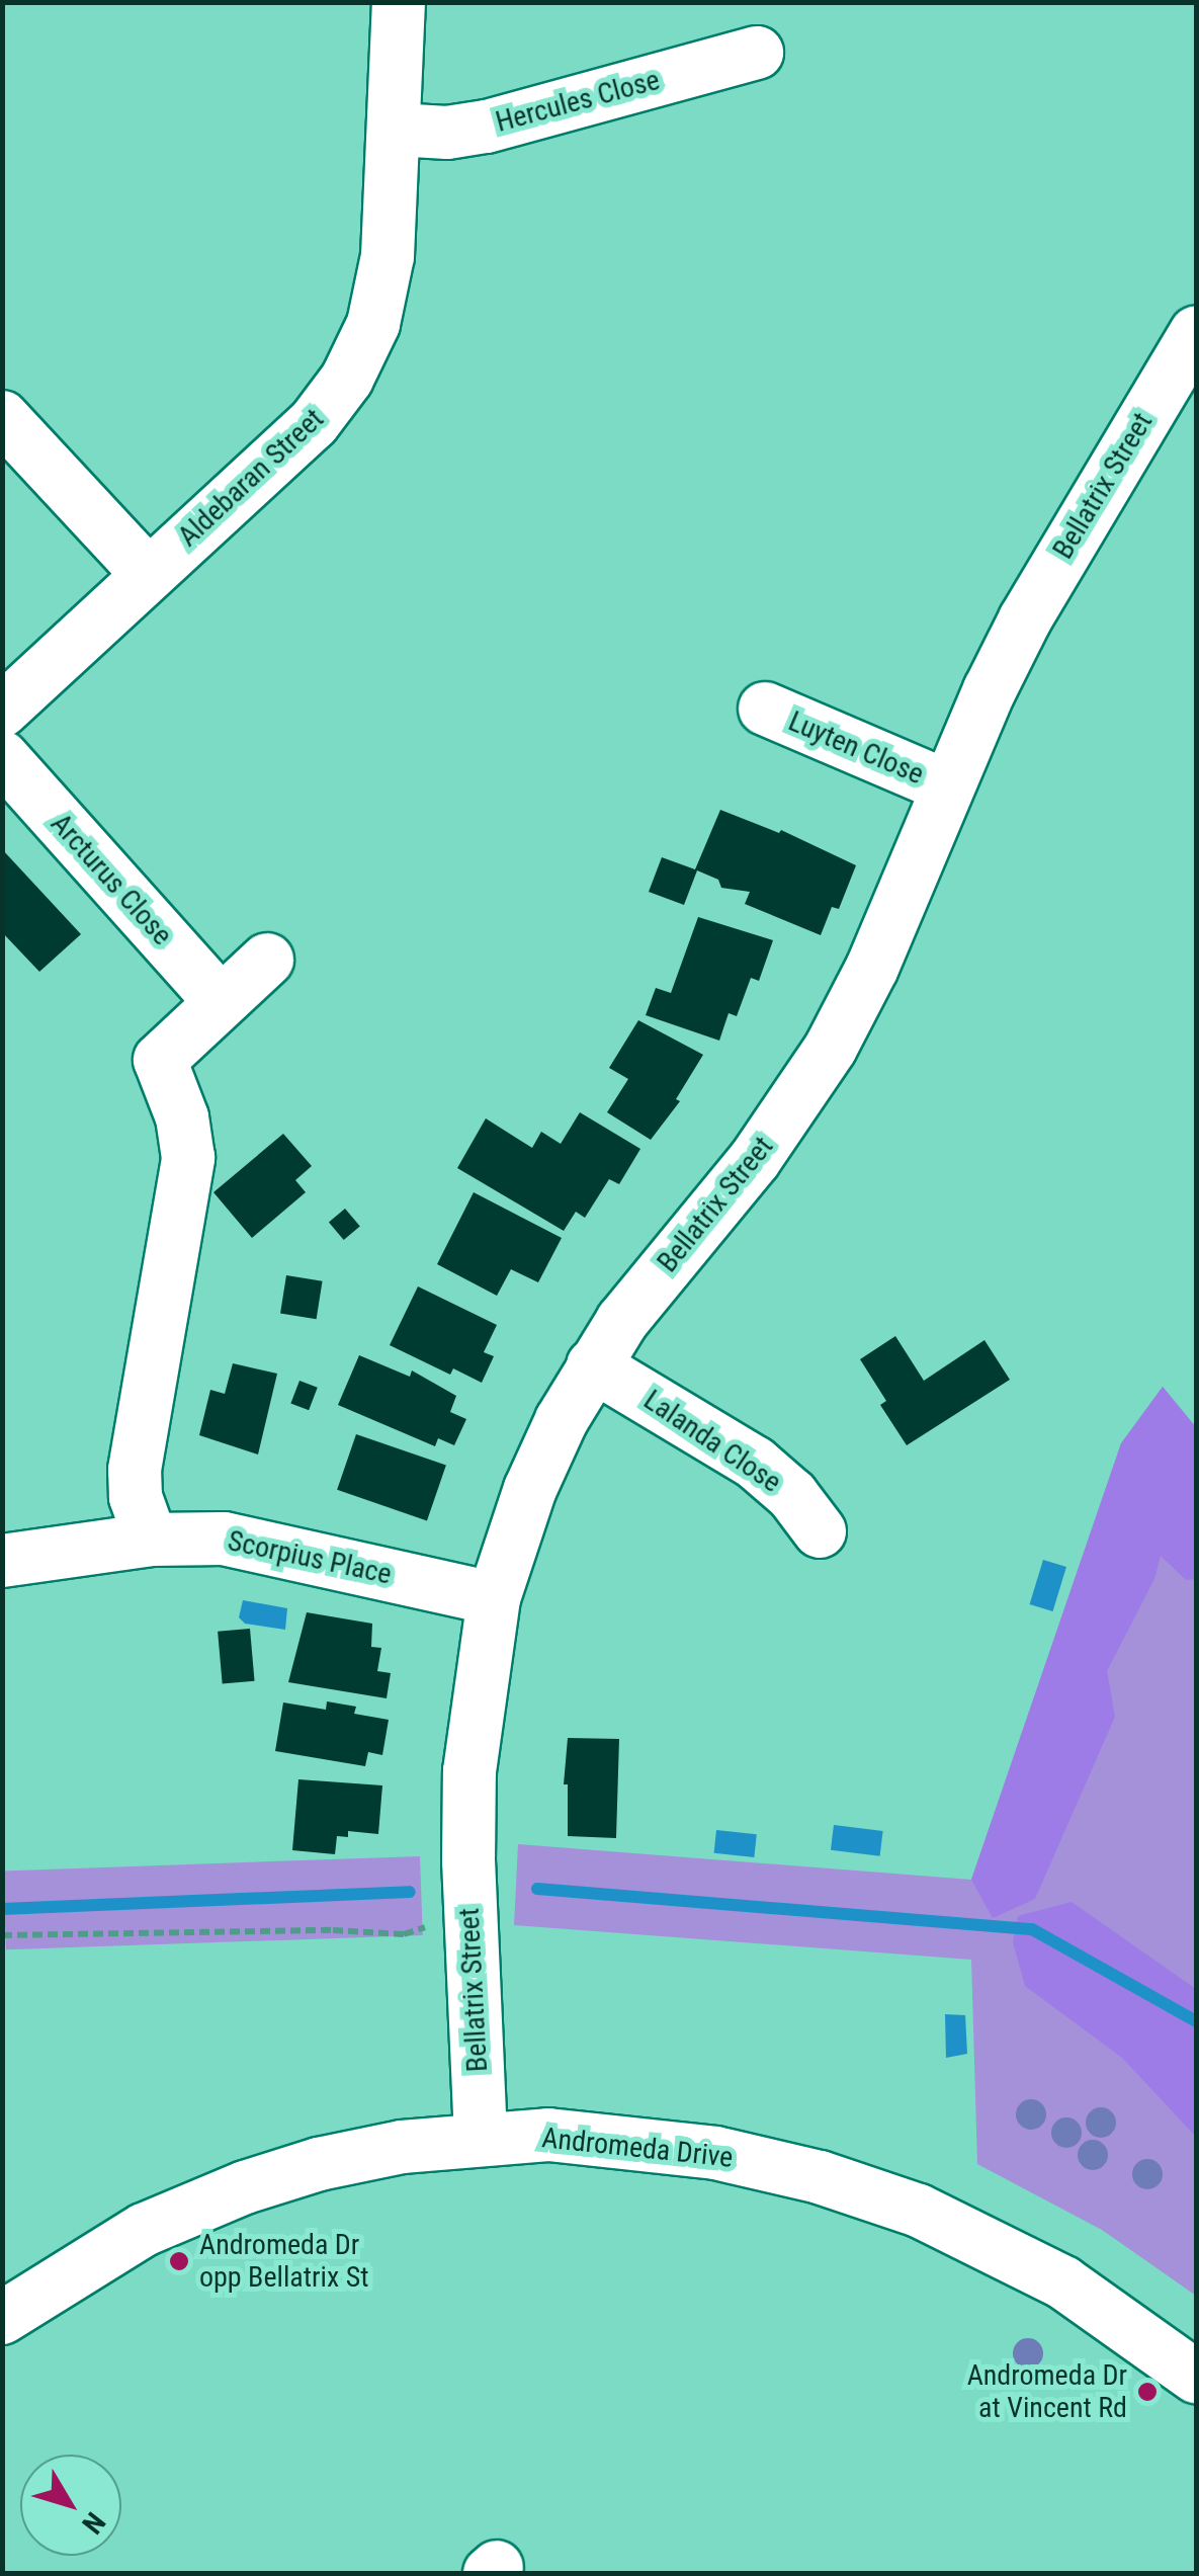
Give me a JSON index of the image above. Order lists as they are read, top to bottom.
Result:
{
  "streets": {
    "street": [
      "Hercules Close",
      "Aldebaran Street",
      "Bellatrix Street",
      "Luyten Close",
      "Arcturus Close",
      "Lalanda Close",
      "Scorpius Place",
      "Andromeda Drive"
    ]
  },
  "crossings": [
    ["Hercules Close", "Aldebaran Street"],
    ["Bellatrix Street", "Luyten Close"],
    ["Bellatrix Street", "Lalanda Close"],
    ["Bellatrix Street", "Scorpius Place"],
    ["Bellatrix Street", "Andromeda Drive"]
  ],
  "places": ["Andromeda Dr opp Bellatrix St", "Andromeda Dr at Vincent Rd"],
  "north": "bottom right"
}
